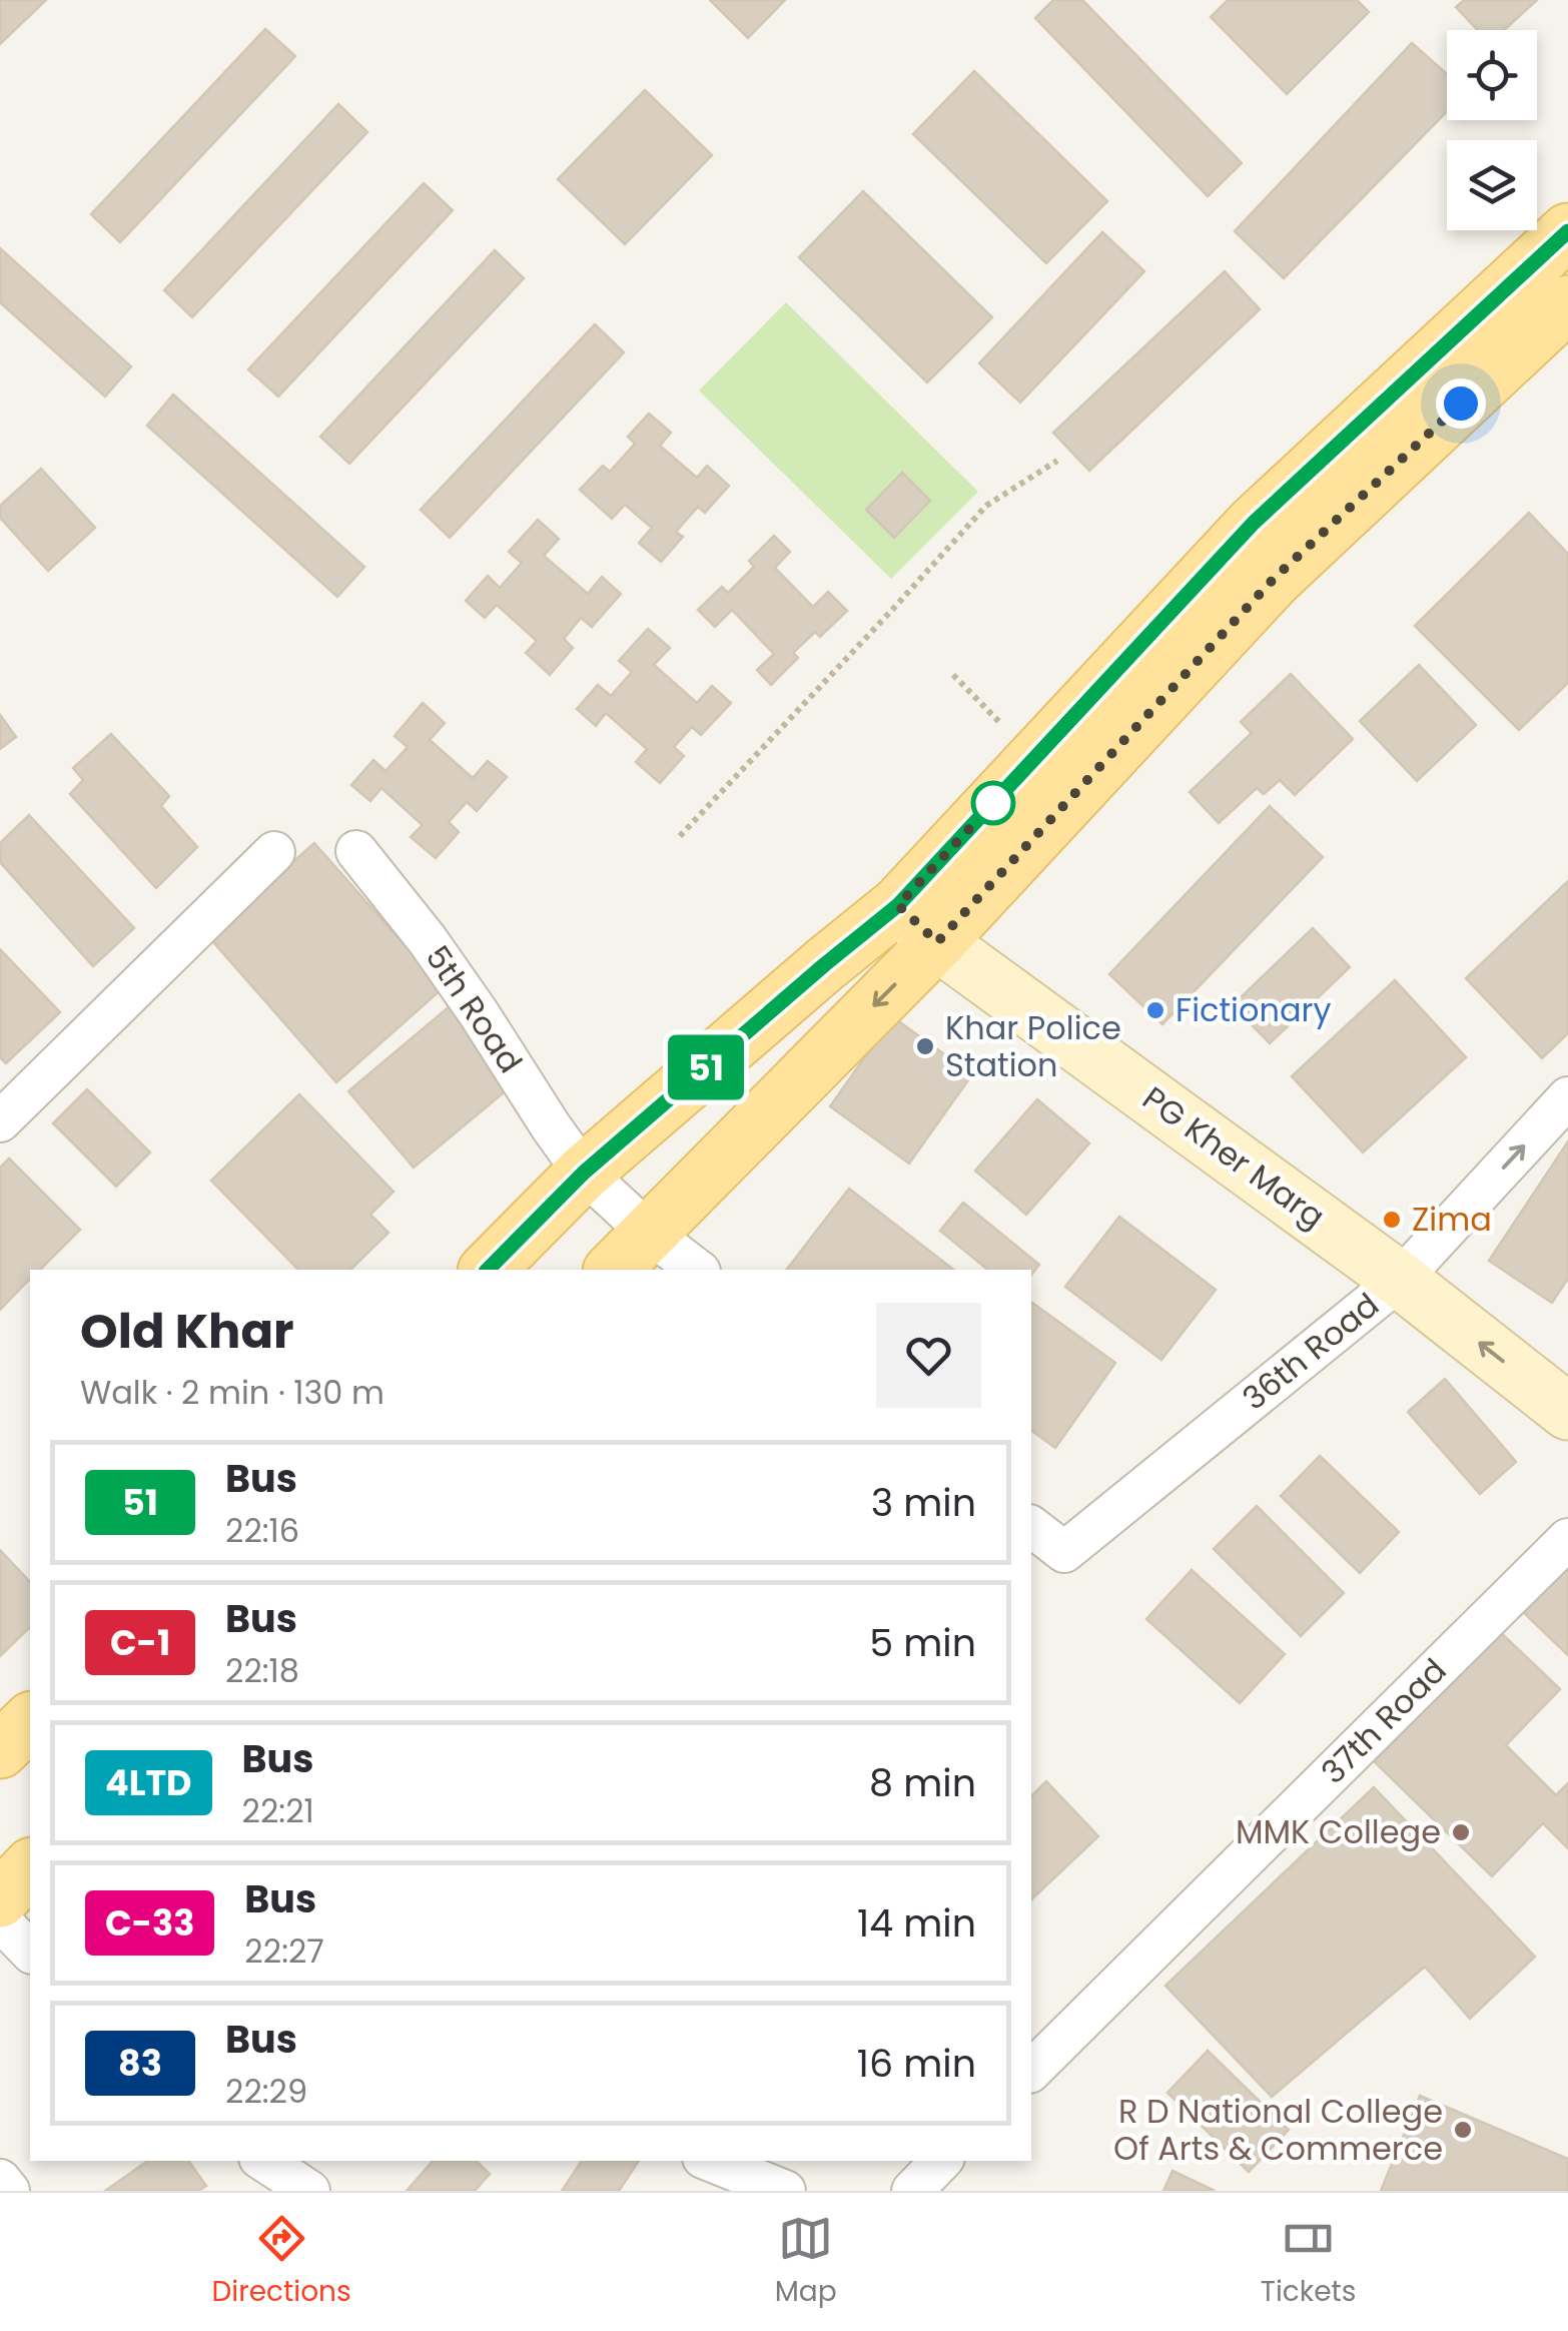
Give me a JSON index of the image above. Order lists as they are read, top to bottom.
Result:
{
  "streets": {
    "street": [
      "5th Road",
      "PG Kher Marg",
      "36th Road",
      "37th Road"
    ]
  },
  "crossings": [
    ["PG Kher Marg", "36th Road"]
  ],
  "places": [
    "Fictionary",
    "Khar Police Station",
    "Zima",
    "MMK College",
    "R D National College Of Arts & Commerce"
  ],
  "lines": ["bus line 51"],
  "page": {
    "on_map": "51",
    "heading": ["Old Khar", "Walk · 2 min · 130 m"],
    "list": [
      {
        "mark": "51",
        "name": "Bus",
        "note": "22:16",
        "value": "3 min"
      },
      {
        "mark": "C-1",
        "name": "Bus",
        "note": "22:18",
        "value": "5 min"
      },
      {
        "mark": "4LTD",
        "name": "Bus",
        "note": "22:21",
        "value": "8 min"
      },
      {
        "mark": "C-33",
        "name": "Bus",
        "note": "22:27",
        "value": "14 min"
      },
      {
        "mark": "83",
        "name": "Bus",
        "note": "22:29",
        "value": "16 min"
      }
    ],
    "tabs": ["Directions", "Map", "Tickets"]
  }
}
